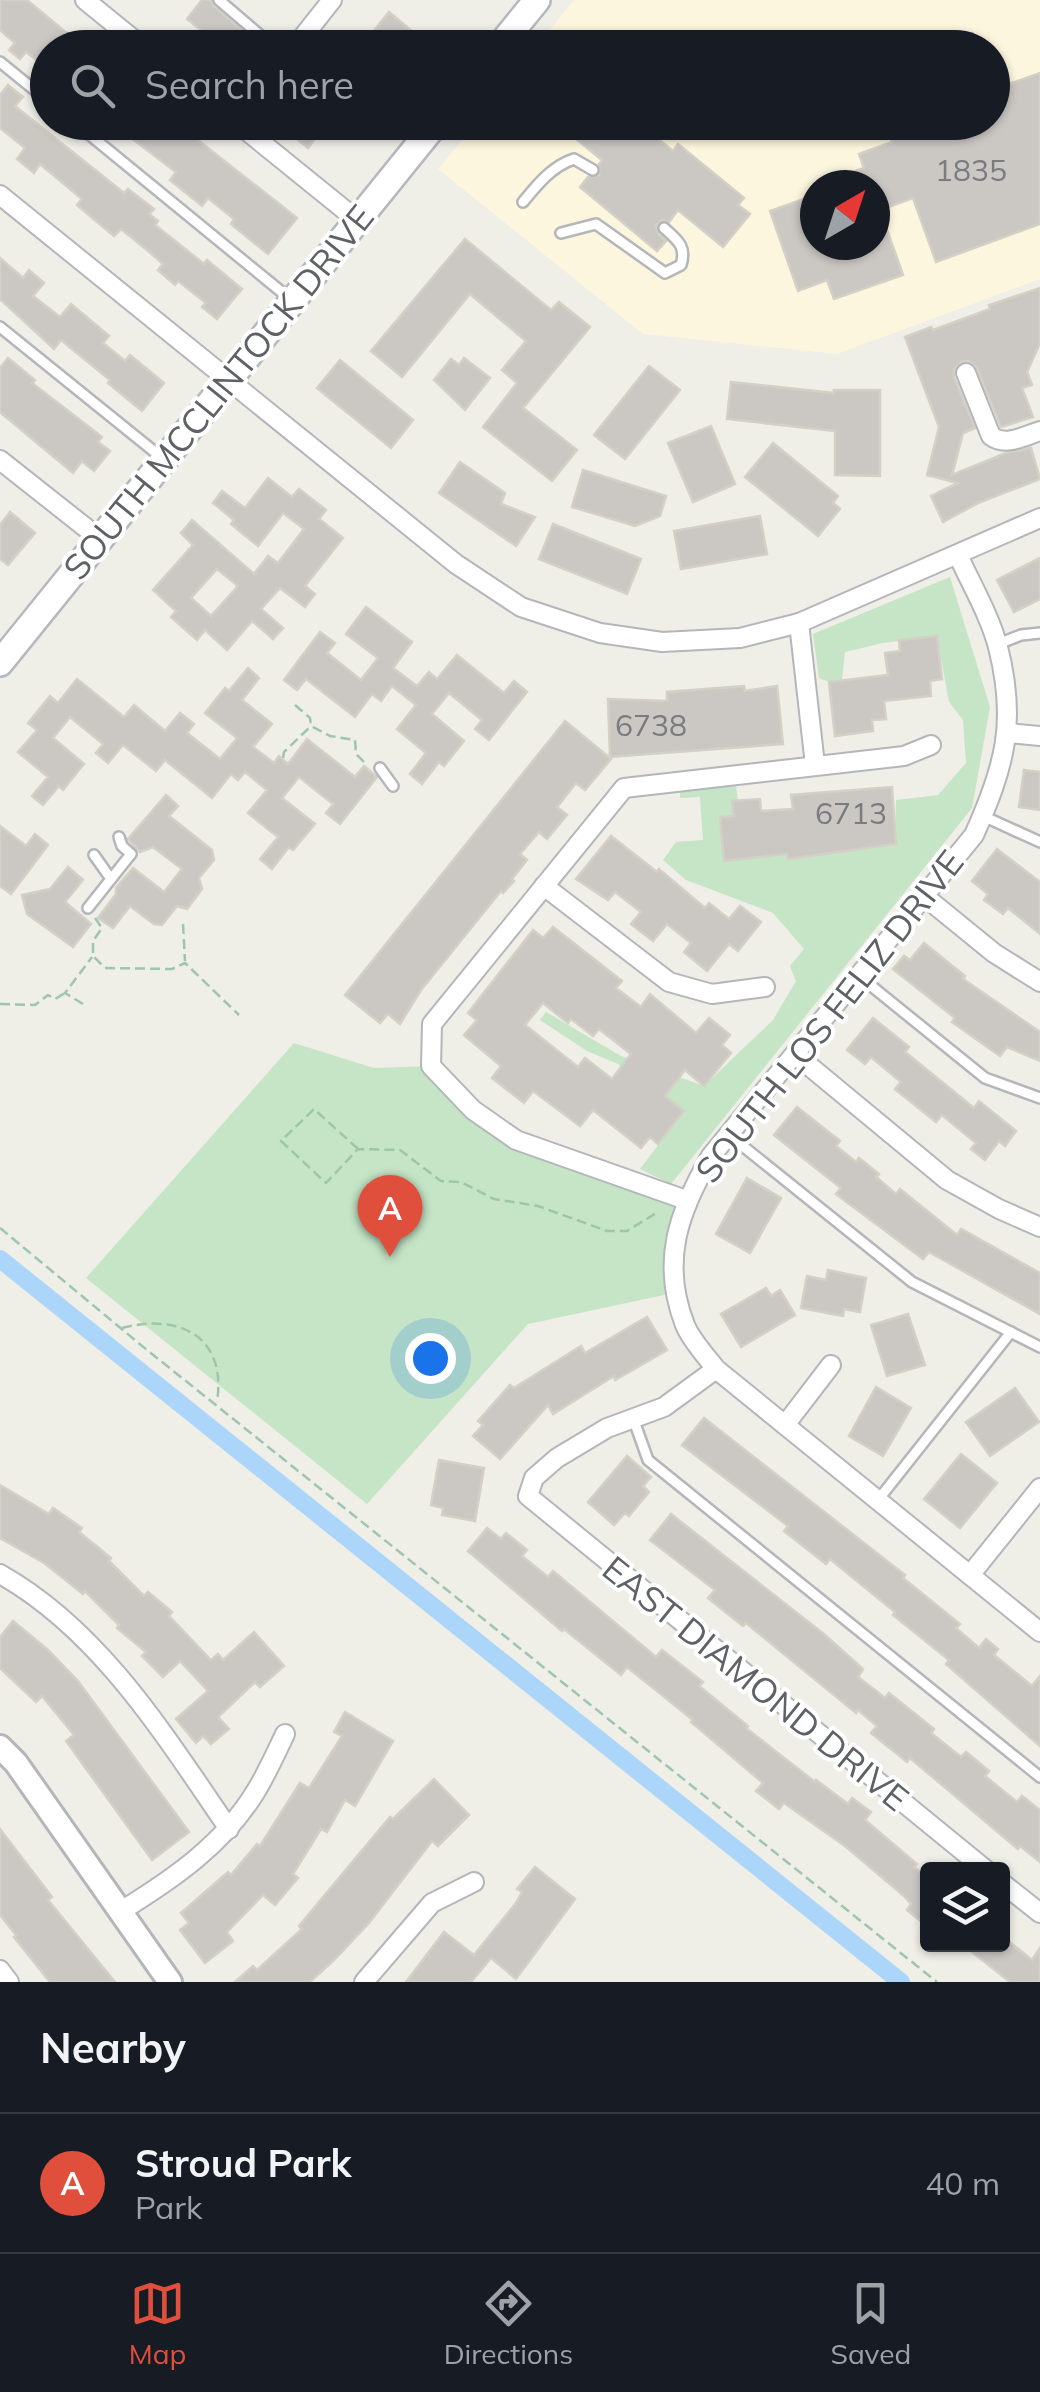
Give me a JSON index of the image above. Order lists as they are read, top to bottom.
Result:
{
  "streets": {
    "main road": ["SOUTH MCCLINTOCK DRIVE"],
    "street": ["SOUTH LOS FELIZ DRIVE", "EAST DIAMOND DRIVE"]
  },
  "house_numbers": ["1835", "6738", "6713"],
  "north": "top right",
  "page": {
    "search": "Search here",
    "pins": "A",
    "heading": "Nearby",
    "list": [
      {
        "mark": "A",
        "name": "Stroud Park",
        "note": "Park",
        "value": "40 m"
      }
    ],
    "nav": ["Map", "Directions", "Saved"]
  }
}
